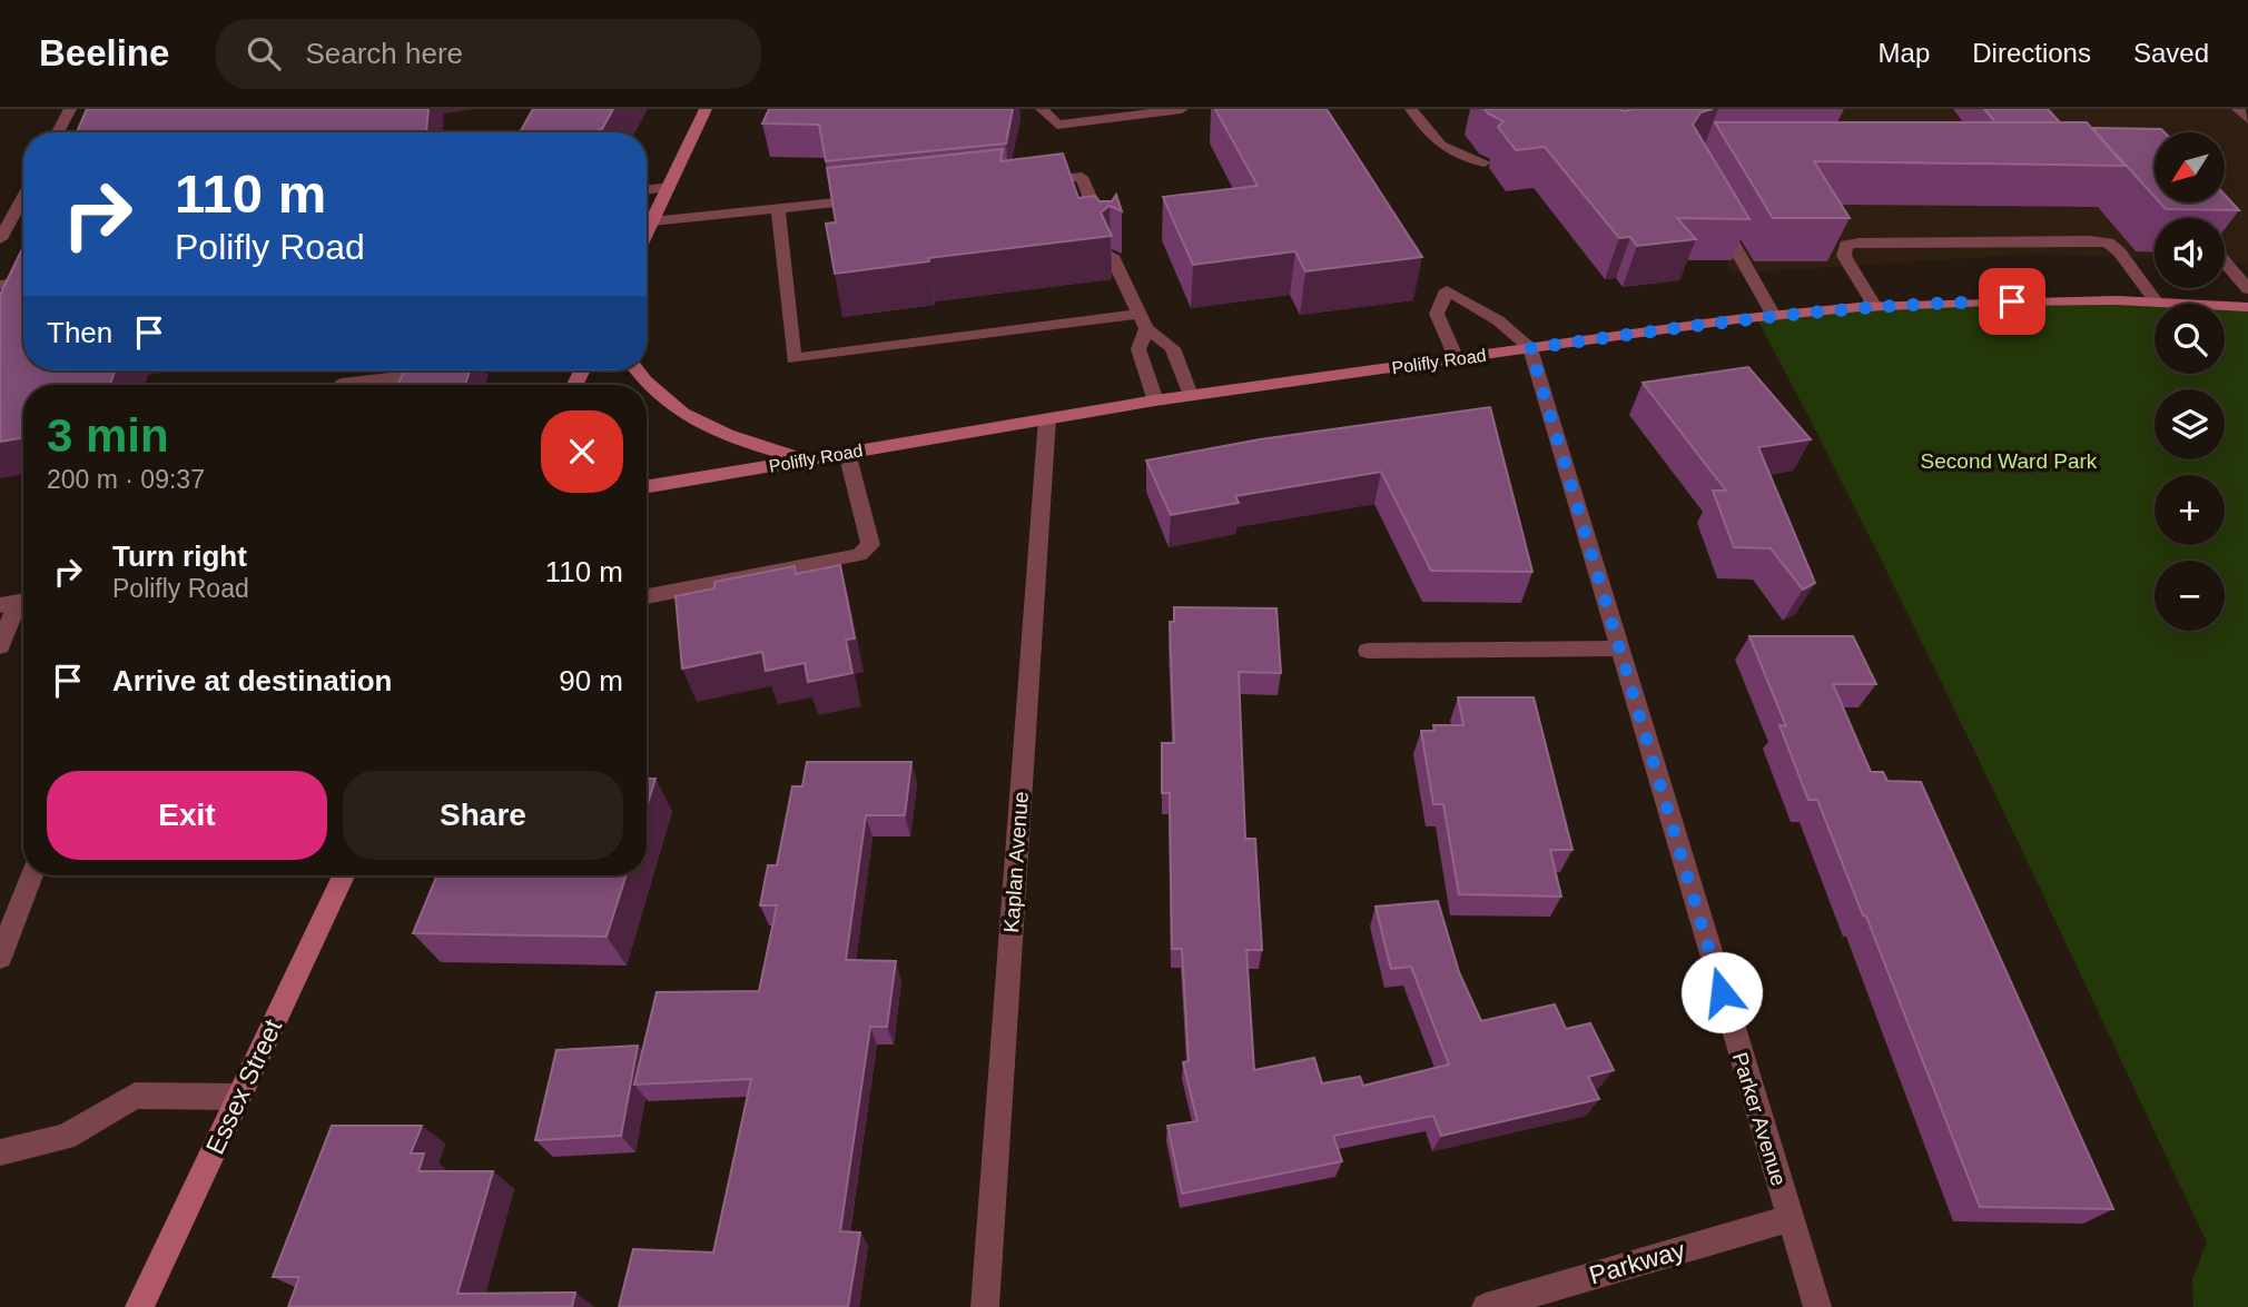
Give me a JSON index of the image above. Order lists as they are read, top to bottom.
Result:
{
  "streets": {
    "main road": ["Polifly Road", "Essex Street"],
    "street": ["Kaplan Avenue", "Parker Avenue", "Parkway"]
  },
  "crossings": [
    ["Polifly Road", "Kaplan Avenue"],
    ["Polifly Road", "Parker Avenue"],
    ["Parker Avenue", "Parkway"]
  ],
  "parks": ["Second Ward Park"],
  "north": "bottom left",
  "page": {
    "header": "Beeline",
    "search": "Search here",
    "nav": ["Map", "Directions", "Saved"],
    "map_buttons": ["+", "−"],
    "turn": ["110 m", "Polifly Road"],
    "then": "Then",
    "heading": ["3 min", "200 m · 09:37"],
    "list": [
      {
        "name": "Turn right",
        "note": "Polifly Road",
        "value": "110 m"
      },
      {
        "name": "Arrive at destination",
        "value": "90 m"
      }
    ],
    "buttons": ["Exit", "Share"]
  }
}
